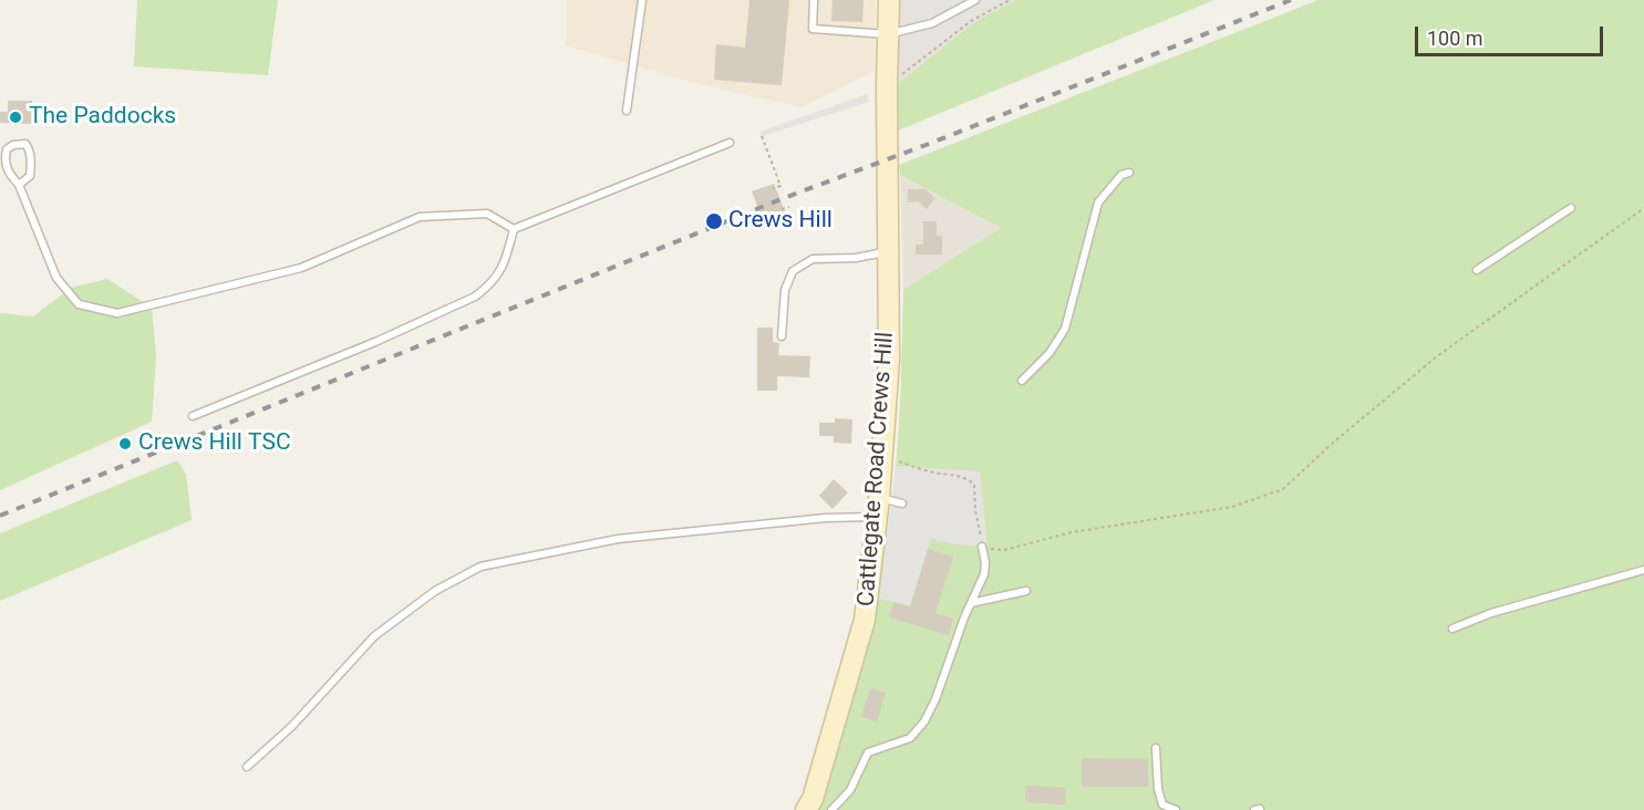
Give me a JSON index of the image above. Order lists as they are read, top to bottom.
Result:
{
  "streets": {
    "street": ["Cattlegate Road Crews Hill"]
  },
  "places": ["The Paddocks", "Crews Hill", "Crews Hill TSC"],
  "scale_bar": "100 m"
}
